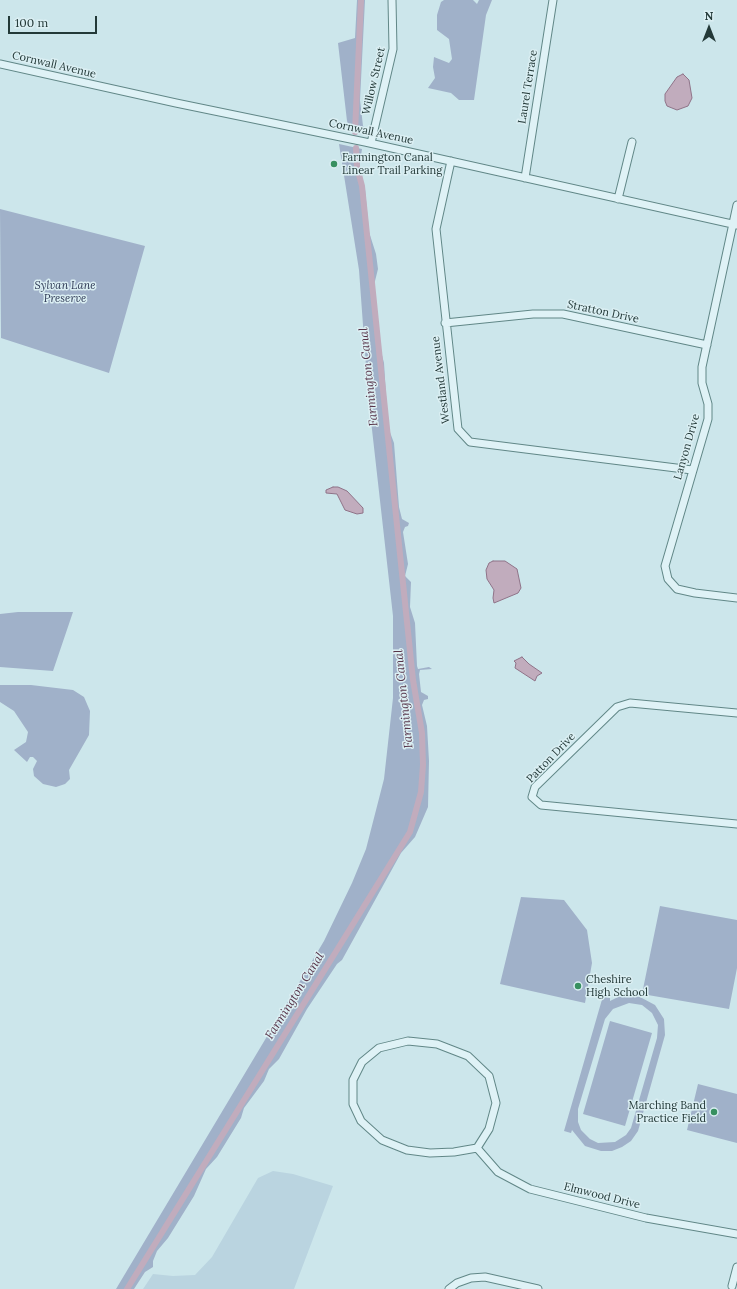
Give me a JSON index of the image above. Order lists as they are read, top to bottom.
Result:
{
  "streets": {
    "street": [
      "Cornwall Avenue",
      "Willow Street",
      "Laurel Terrace",
      "Stratton Drive",
      "Westland Avenue",
      "Lanyon Drive",
      "Patton Drive",
      "Elmwood Drive"
    ]
  },
  "crossings": [
    ["Cornwall Avenue", "Willow Street"],
    ["Cornwall Avenue", "Laurel Terrace"],
    ["Cornwall Avenue", "Westland Avenue"],
    ["Cornwall Avenue", "Lanyon Drive"],
    ["Stratton Drive", "Westland Avenue"],
    ["Stratton Drive", "Lanyon Drive"],
    ["Westland Avenue", "Lanyon Drive"]
  ],
  "water": ["Farmington Canal"],
  "parks": ["Sylvan Lane Preserve"],
  "places": ["Farmington Canal Linear Trail Parking", "Cheshire High School", "Marching Band Practice Field"],
  "scale_bar": "100 m",
  "north": "top"
}
